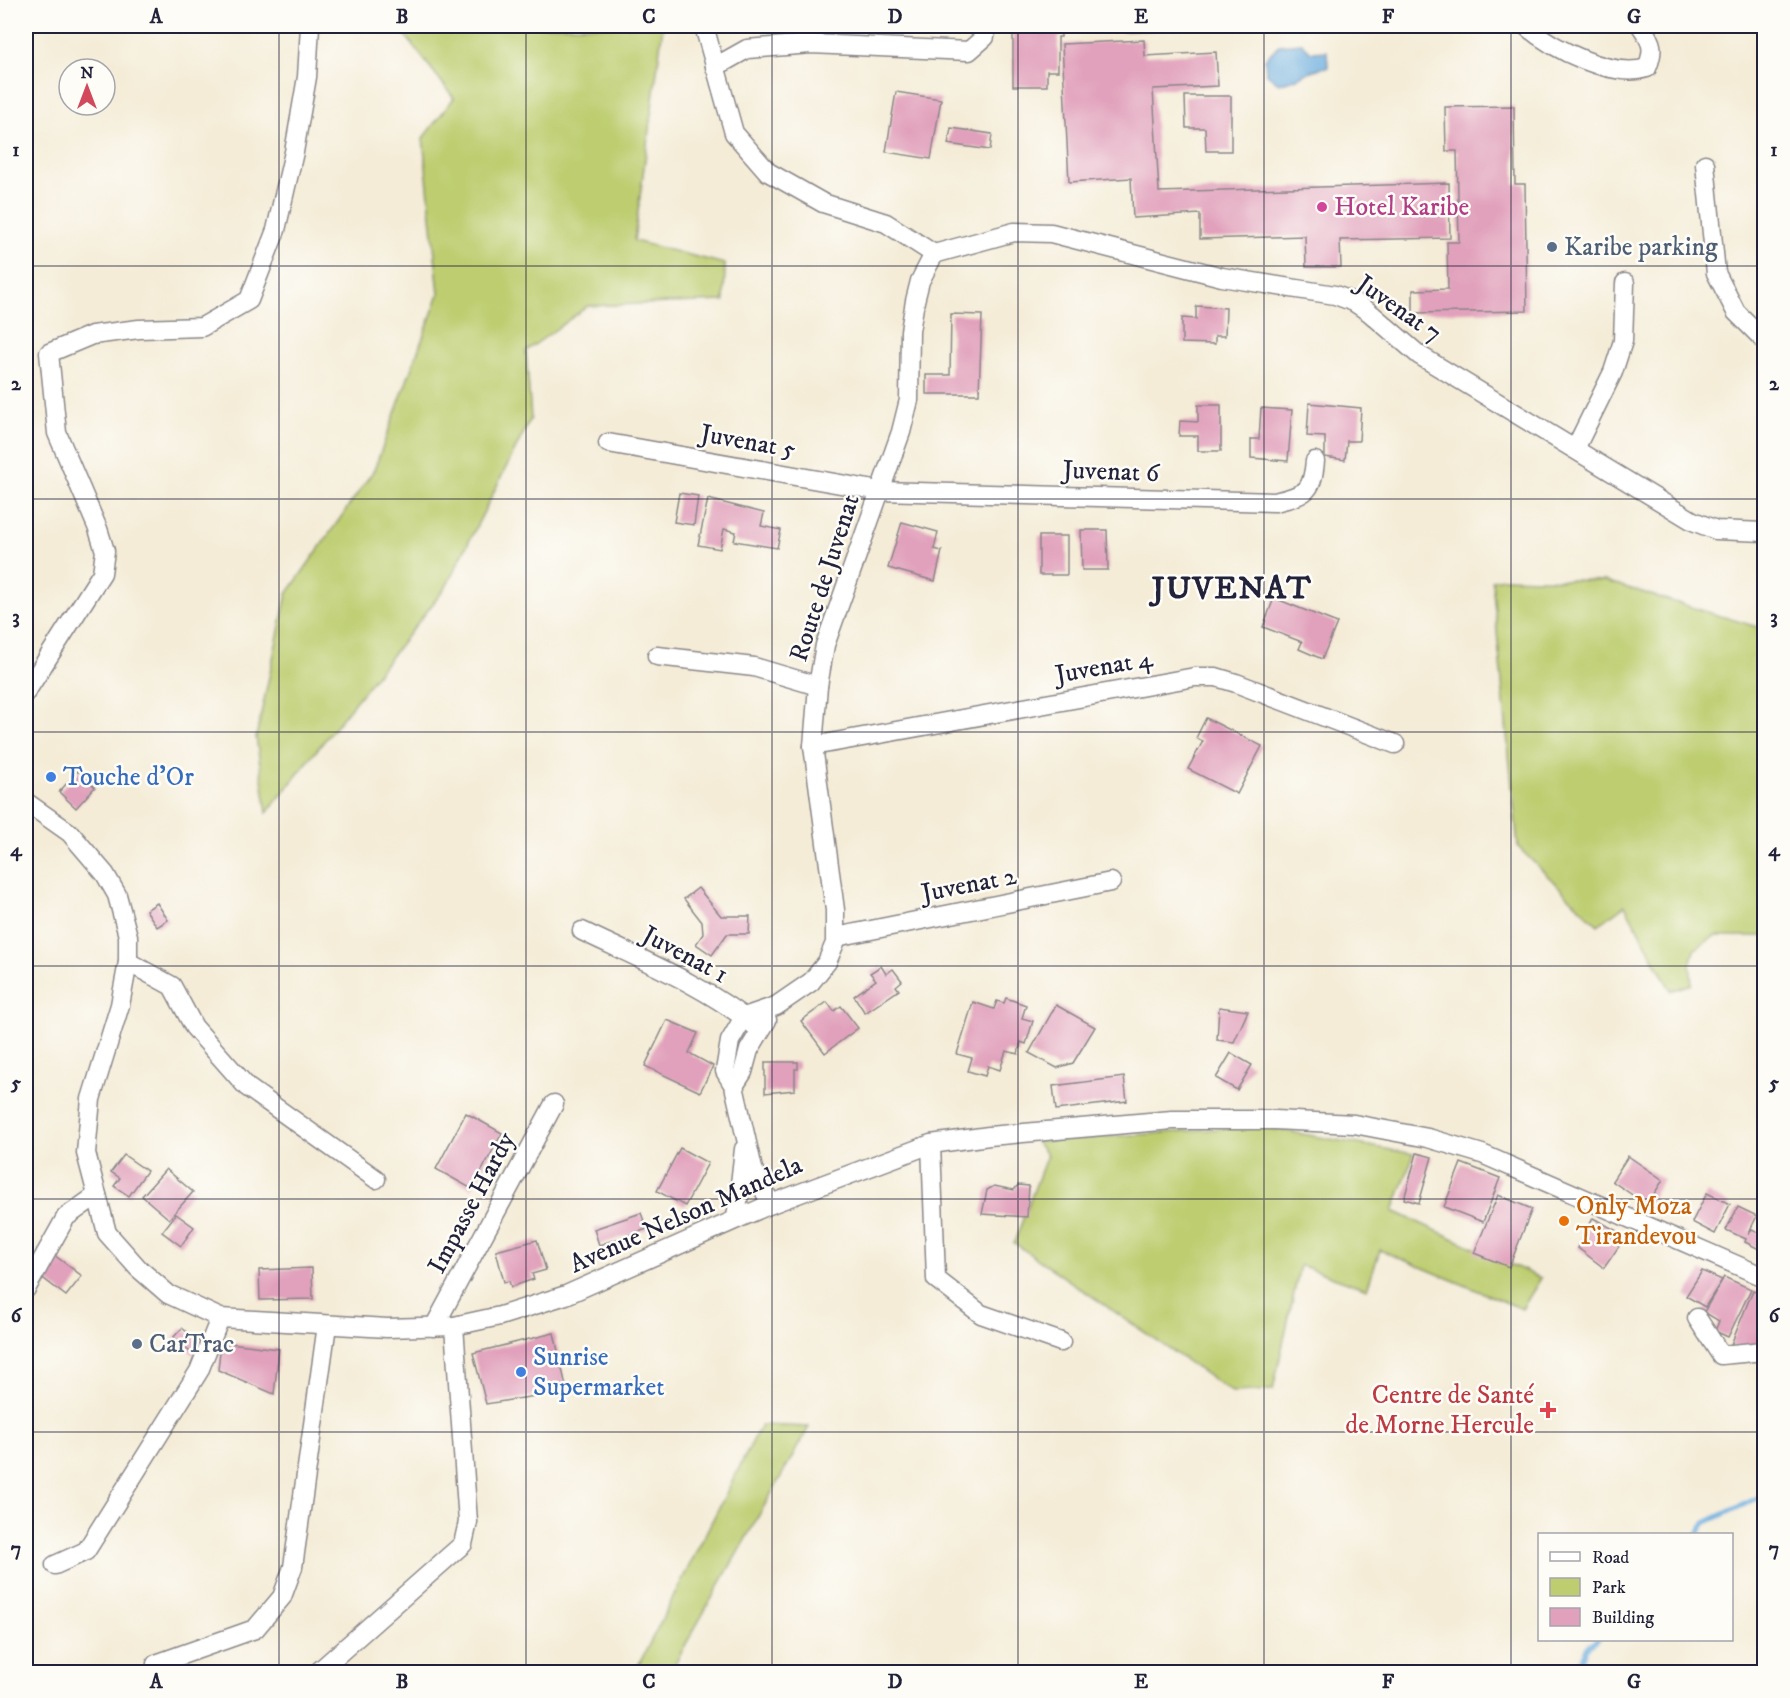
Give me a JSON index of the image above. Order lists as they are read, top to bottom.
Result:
{
  "streets": {
    "street": [
      "Juvenat 7",
      "Juvenat 5",
      "Juvenat 6",
      "Route de Juvenat",
      "Juvenat 4",
      "Juvenat 2",
      "Juvenat 1",
      "Impasse Hardy",
      "Avenue Nelson Mandela"
    ]
  },
  "crossings": [
    ["Juvenat 7", "Route de Juvenat"],
    ["Juvenat 5", "Juvenat 6"],
    ["Juvenat 5", "Route de Juvenat"],
    ["Juvenat 6", "Route de Juvenat"],
    ["Route de Juvenat", "Juvenat 4"],
    ["Route de Juvenat", "Juvenat 2"],
    ["Route de Juvenat", "Juvenat 1"],
    ["Impasse Hardy", "Avenue Nelson Mandela"]
  ],
  "districts": ["JUVENAT"],
  "places": {
    "other": [
      "Hotel Karibe",
      "Karibe parking",
      "Touche d’Or",
      "Only Moza Tirandevou",
      "CarTrac",
      "Sunrise Supermarket"
    ],
    "health": ["Centre de Santé de Morne Hercule"]
  },
  "legend": ["Road", "Park", "Building"],
  "north": "top",
  "grid": {
    "columns": [
      "A",
      "B",
      "C",
      "D",
      "E",
      "F",
      "G"
    ],
    "rows": [
      "1",
      "2",
      "3",
      "4",
      "5",
      "6",
      "7"
    ]
  }
}
